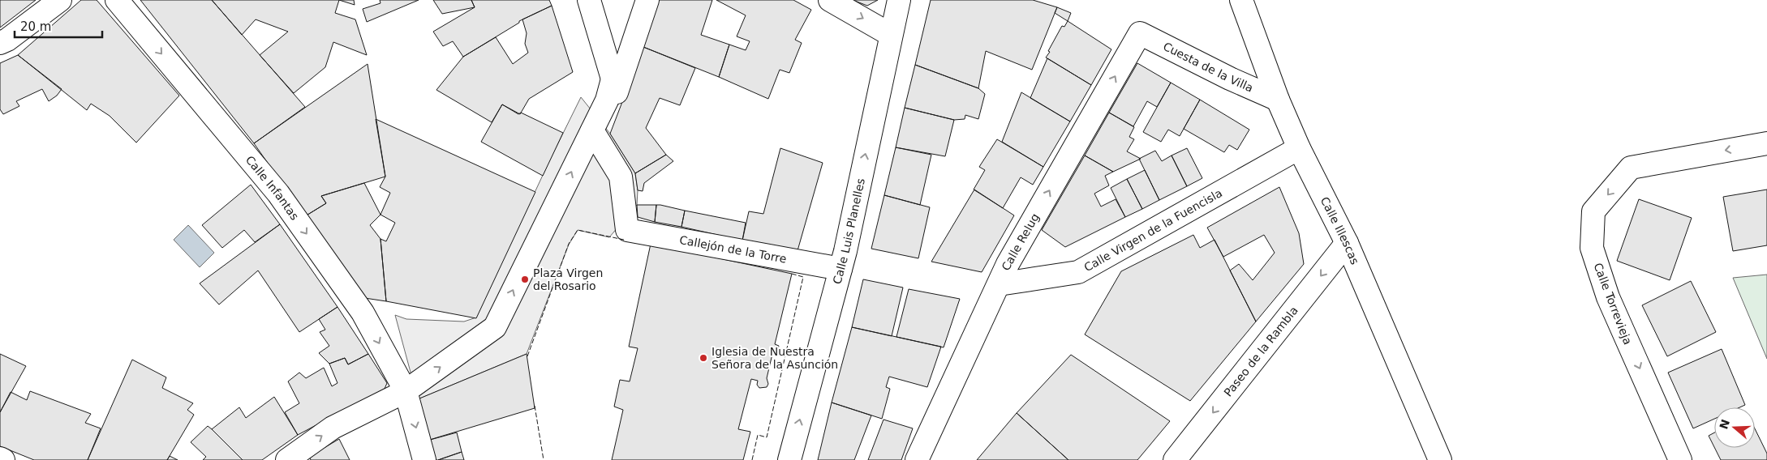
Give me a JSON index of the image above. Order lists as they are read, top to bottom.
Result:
{
  "streets": {
    "street": [
      "Cuesta de la Villa",
      "Calle Infantas",
      "Calle Virgen de la Fuencisla",
      "Calle Illescas",
      "Calle Luis Planelles",
      "Calle Relug",
      "Callejón de la Torre",
      "Calle Torrevieja",
      "Paseo de la Rambla"
    ]
  },
  "crossings": [
    ["Cuesta de la Villa", "Calle Illescas"],
    ["Cuesta de la Villa", "Calle Relug"],
    ["Calle Virgen de la Fuencisla", "Calle Illescas"],
    ["Calle Virgen de la Fuencisla", "Calle Relug"],
    ["Calle Illescas", "Paseo de la Rambla"],
    ["Calle Luis Planelles", "Callejón de la Torre"]
  ],
  "one_way": [
    "Calle Infantas",
    "Calle Luis Planelles",
    "Calle Relug",
    "Paseo de la Rambla"
  ],
  "places": ["Plaza Virgen del Rosario", "Iglesia de Nuestra Señora de la Asunción"],
  "scale_bar": "20 m",
  "north": "left"
}
